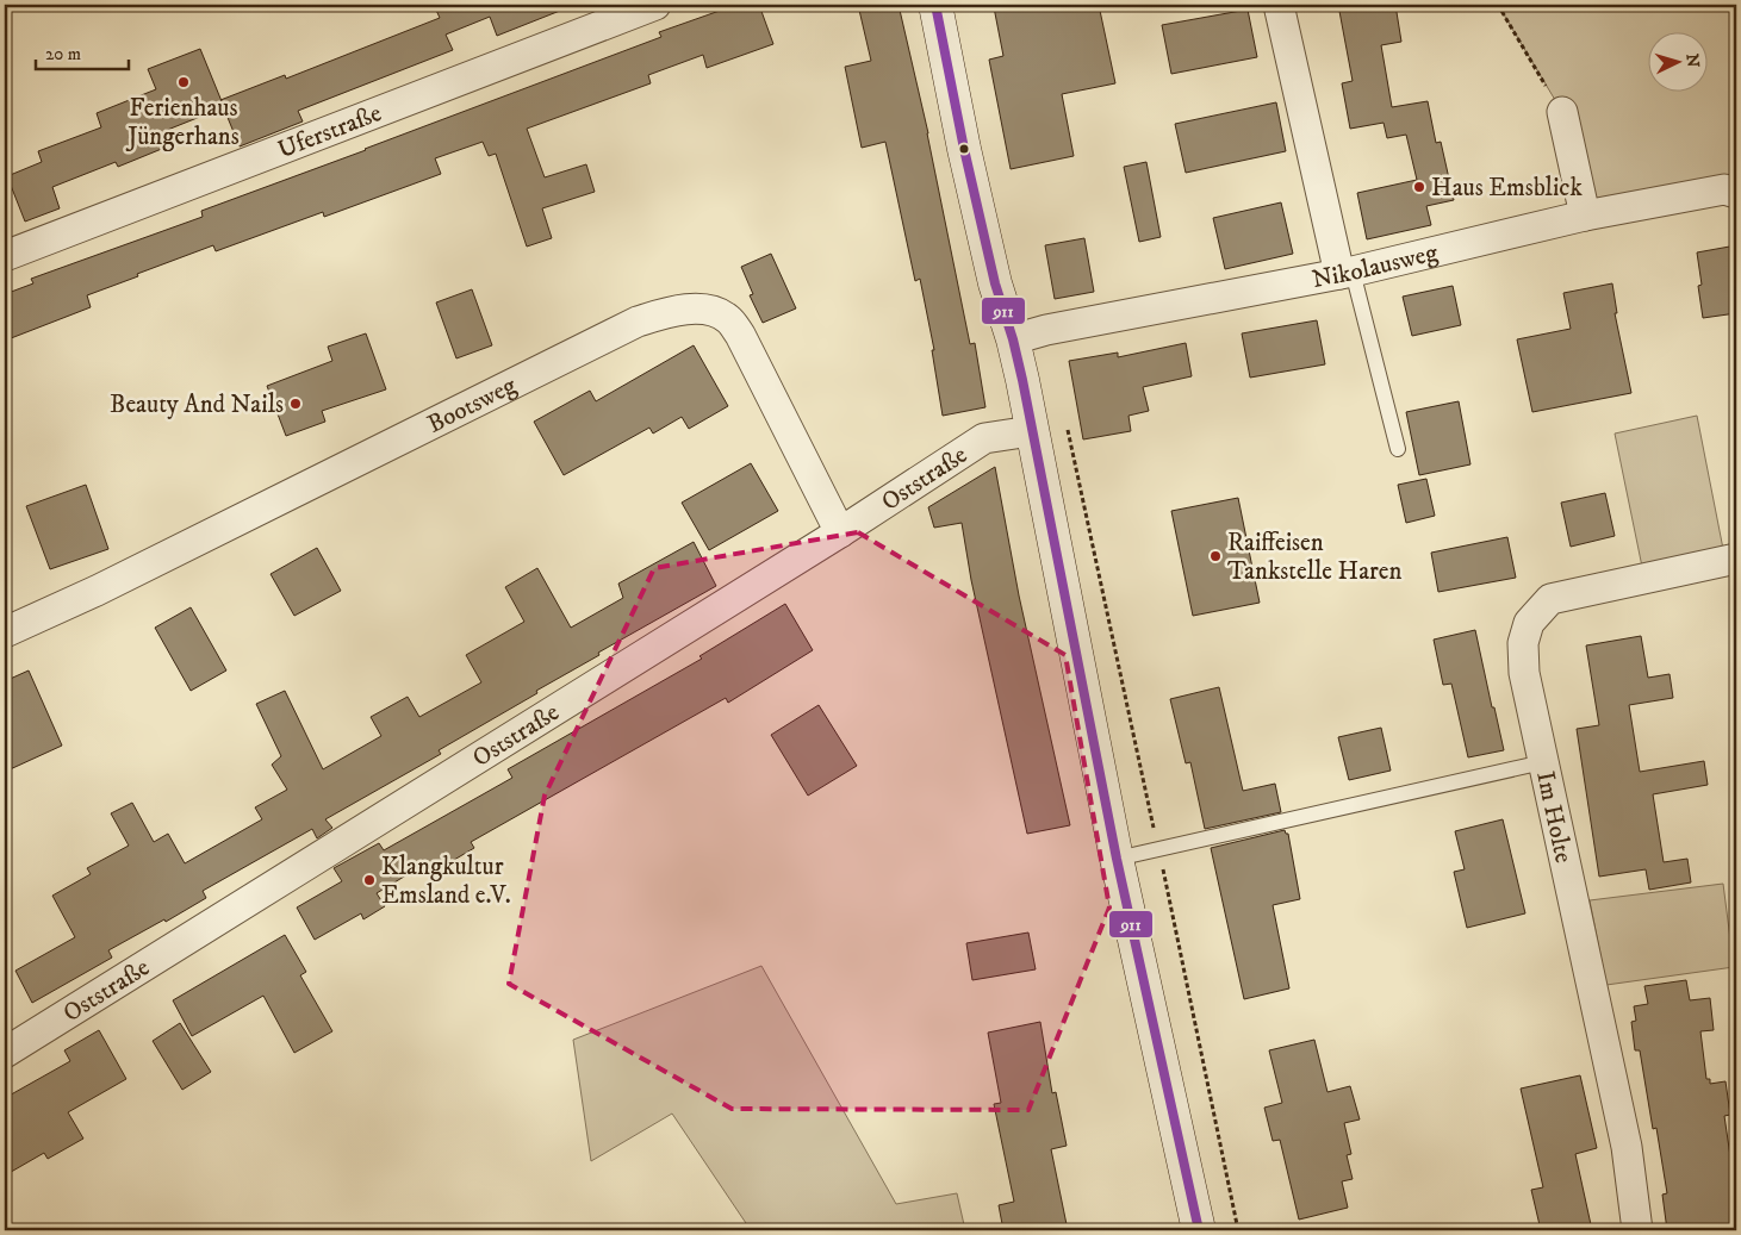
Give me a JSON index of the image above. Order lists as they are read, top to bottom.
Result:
{
  "streets": {
    "street": [
      "Uferstraße",
      "Nikolausweg",
      "Bootsweg",
      "Oststraße",
      "Im Holte"
    ]
  },
  "crossings": [
    ["Bootsweg", "Oststraße"]
  ],
  "places": [
    "Ferienhaus Jüngerhans",
    "Haus Emsblick",
    "Beauty And Nails",
    "Raiffeisen Tankstelle Haren",
    "Klangkultur Emsland e.V."
  ],
  "lines": ["transit line 911"],
  "scale_bar": "20 m",
  "north": "right"
}
